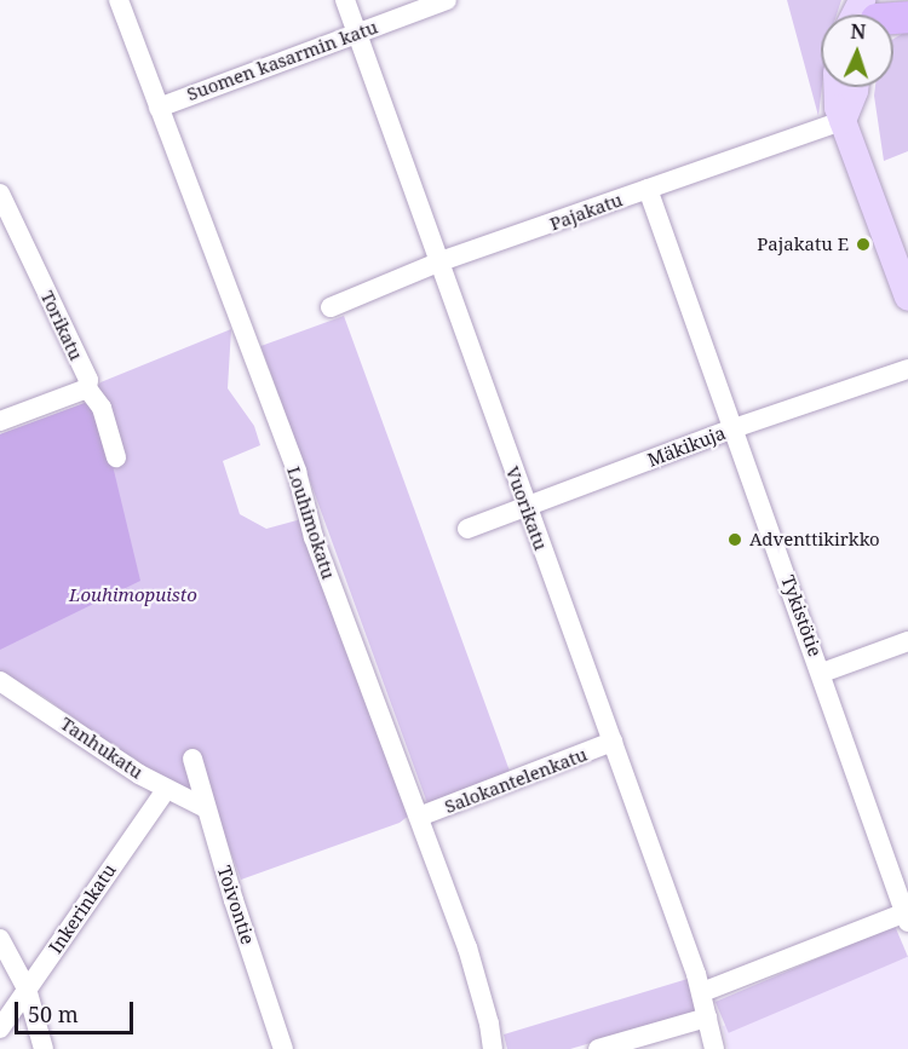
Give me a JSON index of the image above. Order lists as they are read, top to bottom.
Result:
{
  "streets": {
    "street": [
      "Suomen kasarmin katu",
      "Pajakatu",
      "Torikatu",
      "Mäkikuja",
      "Vuorikatu",
      "Louhimokatu",
      "Tykistötie",
      "Tanhukatu",
      "Salokantelenkatu",
      "Toivontie",
      "Inkerinkatu"
    ]
  },
  "crossings": [
    ["Suomen kasarmin katu", "Vuorikatu"],
    ["Suomen kasarmin katu", "Louhimokatu"],
    ["Pajakatu", "Vuorikatu"],
    ["Pajakatu", "Tykistötie"],
    ["Mäkikuja", "Vuorikatu"],
    ["Mäkikuja", "Tykistötie"],
    ["Vuorikatu", "Salokantelenkatu"],
    ["Louhimokatu", "Salokantelenkatu"],
    ["Tanhukatu", "Toivontie"],
    ["Tanhukatu", "Inkerinkatu"]
  ],
  "parks": ["Louhimopuisto"],
  "places": ["Pajakatu E", "Adventtikirkko"],
  "scale_bar": "50 m",
  "north": "top"
}
